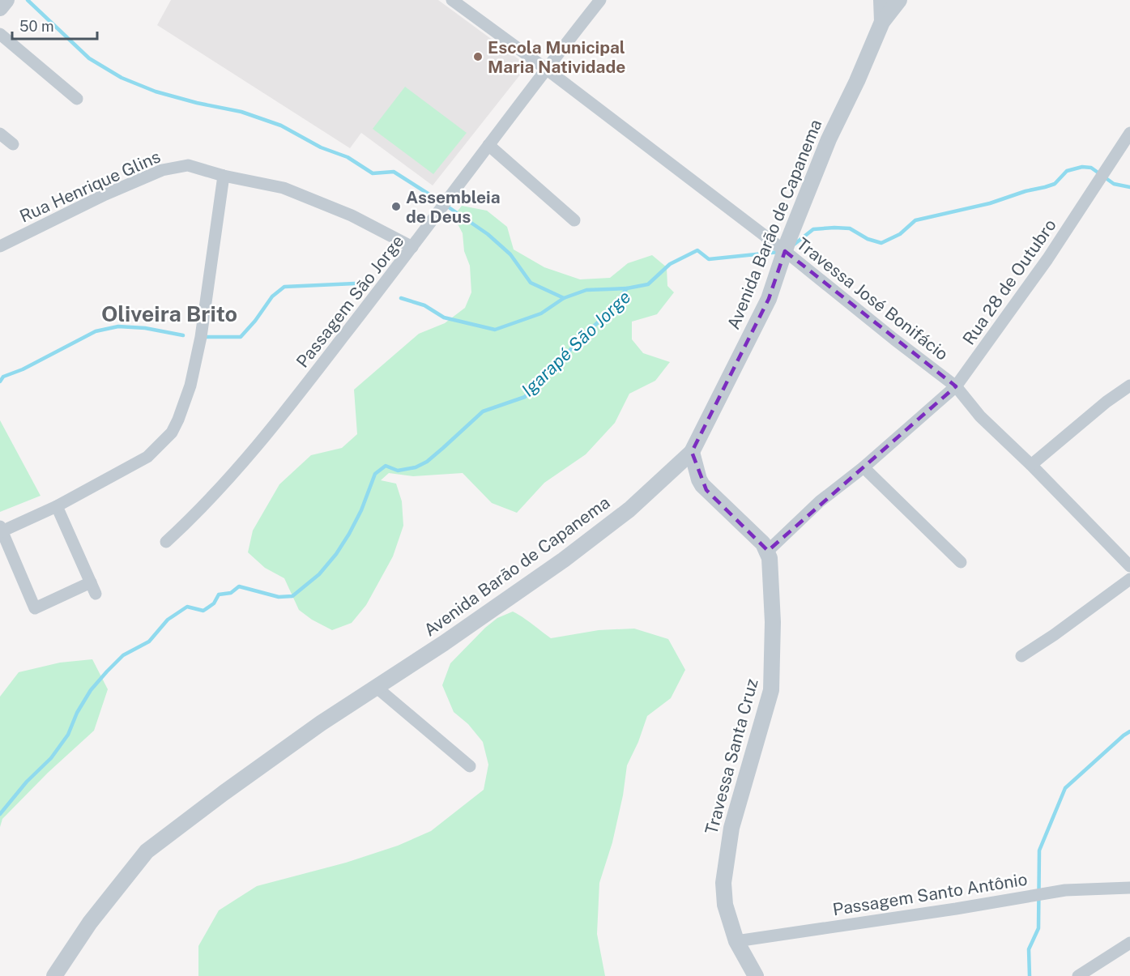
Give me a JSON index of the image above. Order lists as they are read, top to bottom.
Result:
{
  "streets": {
    "street": [
      "Rua Henrique Glins",
      "Avenida Barão de Capanema",
      "Rua 28 de Outubro",
      "Travessa José Bonifácio",
      "Passagem São Jorge",
      "Travessa Santa Cruz",
      "Passagem Santo Antônio"
    ]
  },
  "crossings": [
    ["Rua Henrique Glins", "Passagem São Jorge"],
    ["Avenida Barão de Capanema", "Travessa José Bonifácio"],
    ["Rua 28 de Outubro", "Travessa José Bonifácio"],
    ["Rua 28 de Outubro", "Travessa Santa Cruz"],
    ["Travessa José Bonifácio", "Passagem São Jorge"],
    ["Travessa Santa Cruz", "Passagem Santo Antônio"]
  ],
  "districts": ["Oliveira Brito"],
  "water": ["Igarapé São Jorge"],
  "places": ["Escola Municipal Maria Natividade", "Assembleia de Deus"],
  "scale_bar": "50 m"
}
